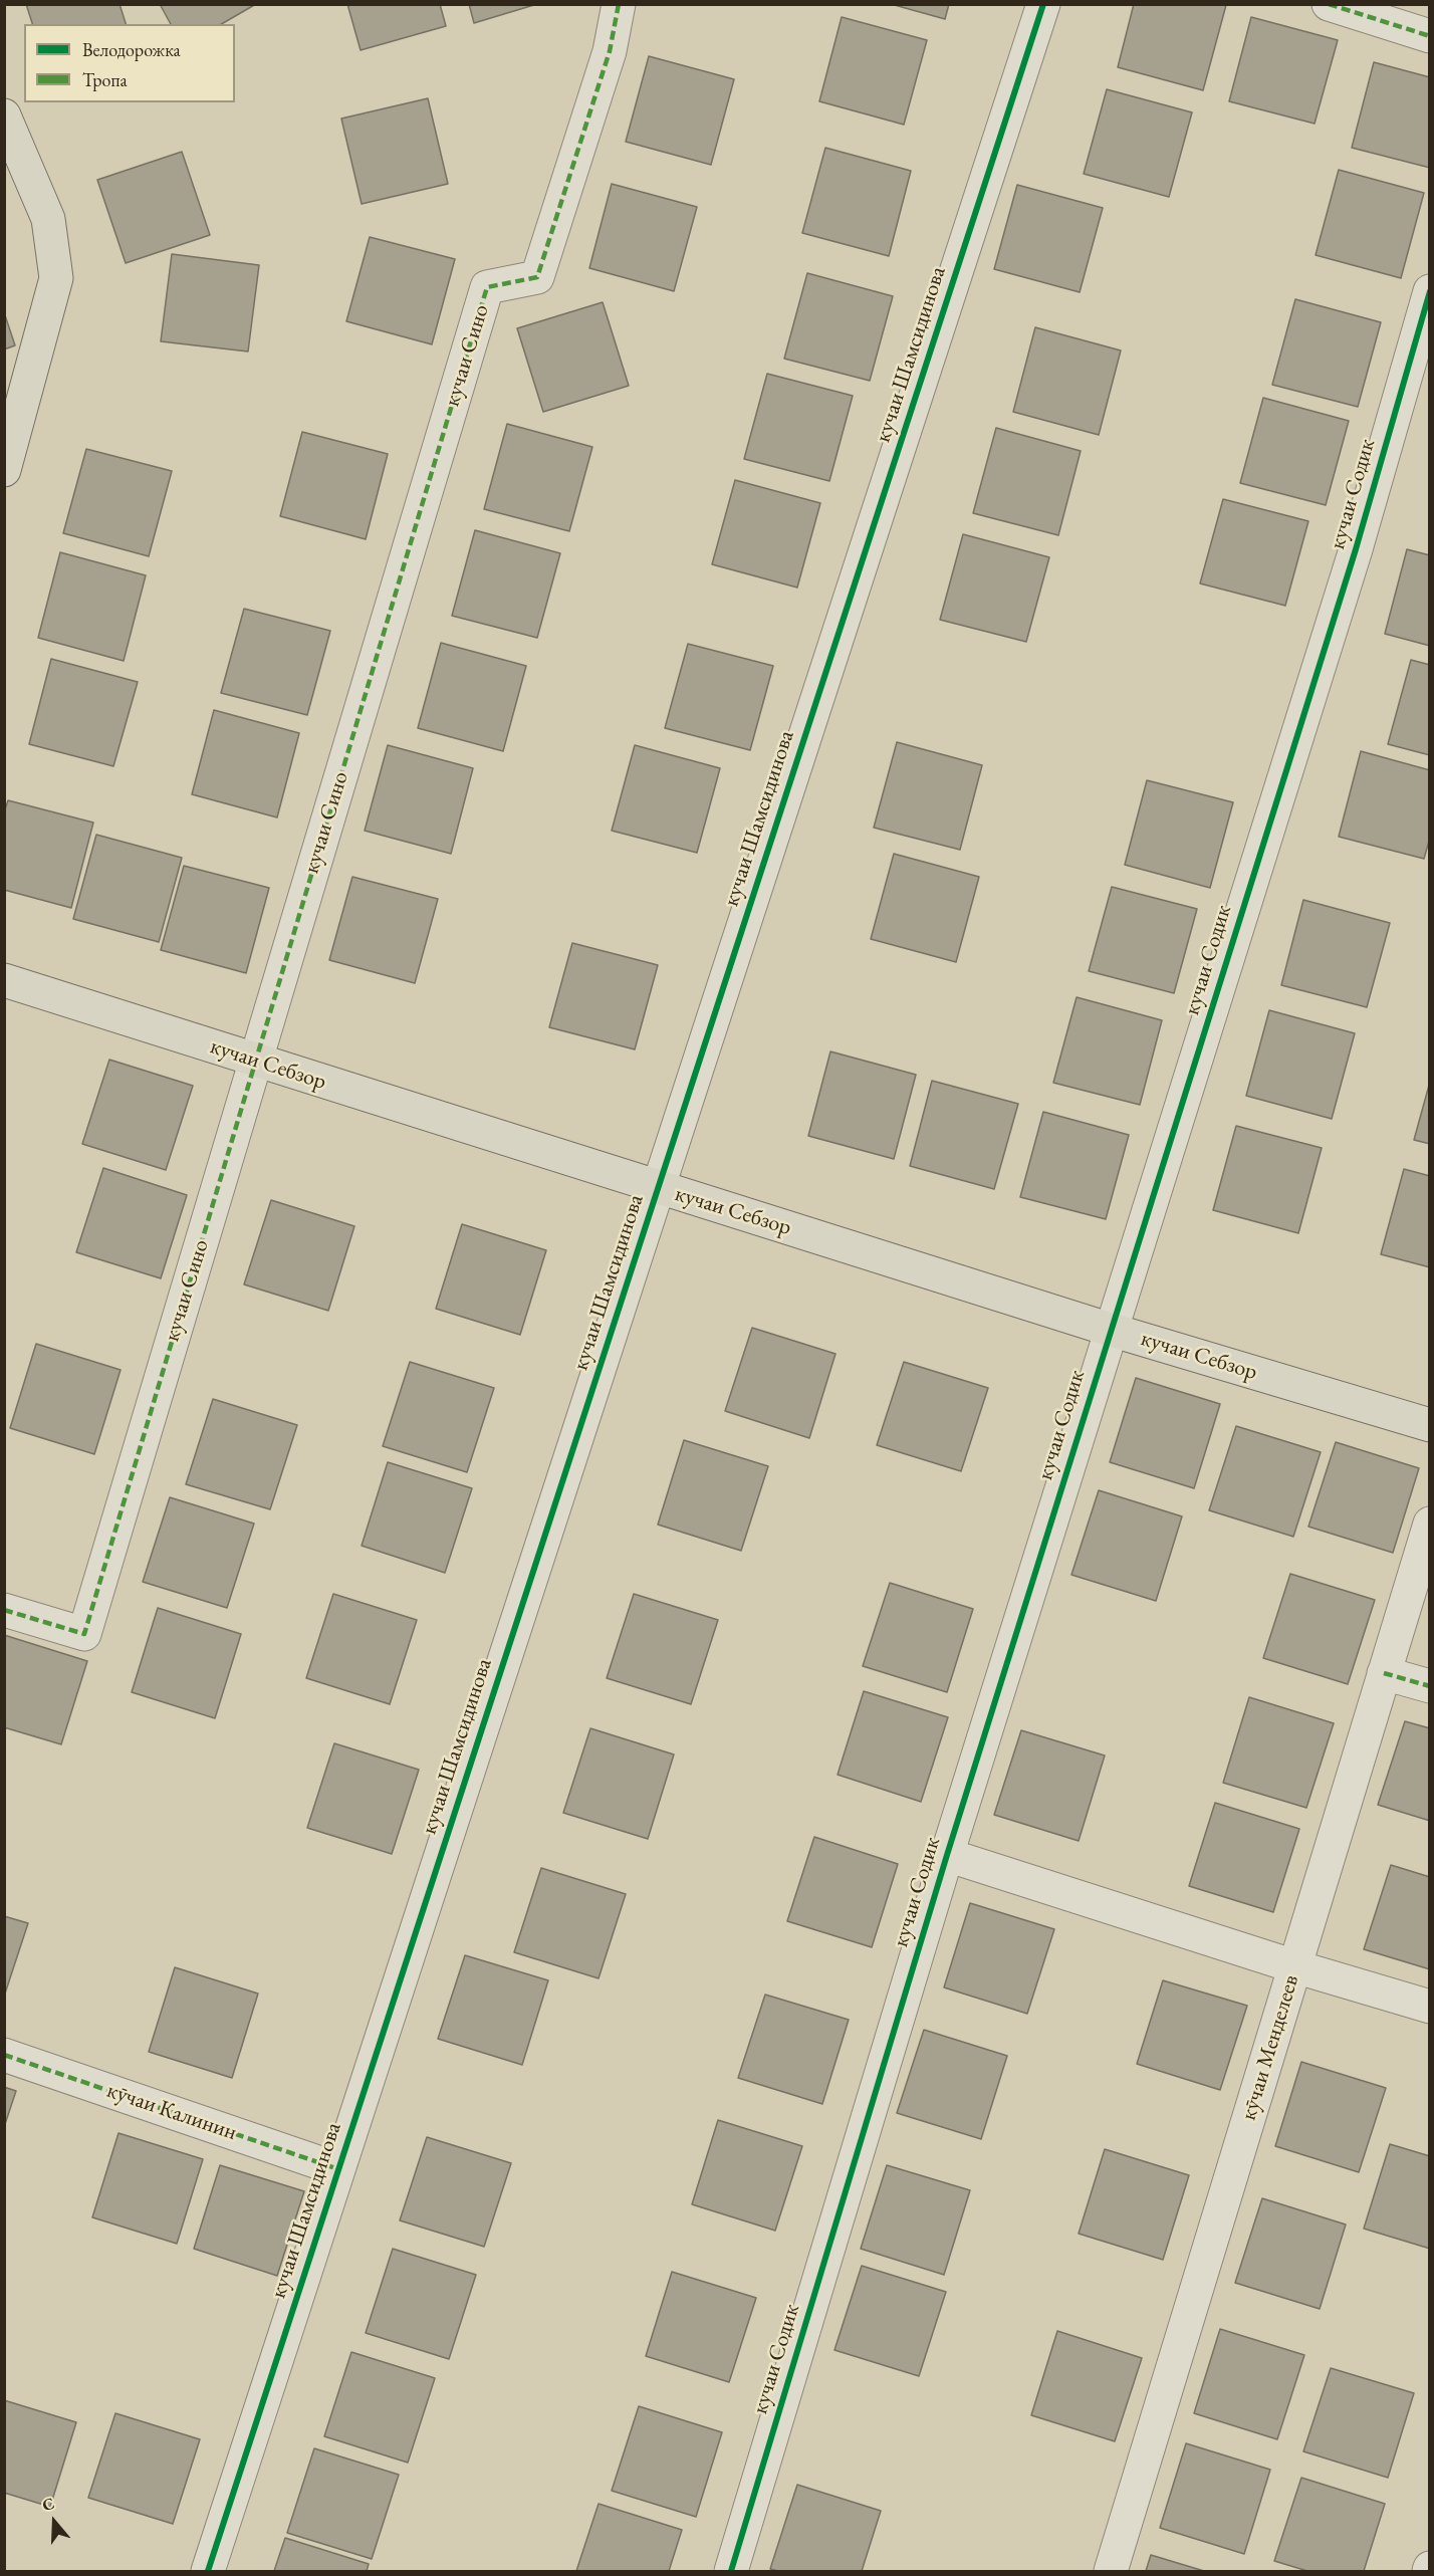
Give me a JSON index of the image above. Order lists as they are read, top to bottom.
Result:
{
  "streets": {
    "main road": ["кучаи Себзор"],
    "street": [
      "кучаи Шамсидинова",
      "кучаи Сино",
      "кучаи Содик",
      "кӯчаи Менделеев",
      "кӯчаи Калинин"
    ]
  },
  "crossings": [
    ["кучаи Шамсидинова", "кучаи Себзор"],
    ["кучаи Шамсидинова", "кӯчаи Калинин"],
    ["кучаи Сино", "кучаи Себзор"],
    ["кучаи Содик", "кучаи Себзор"]
  ],
  "legend": ["Велодорожка", "Тропа"],
  "north": "top"
}
